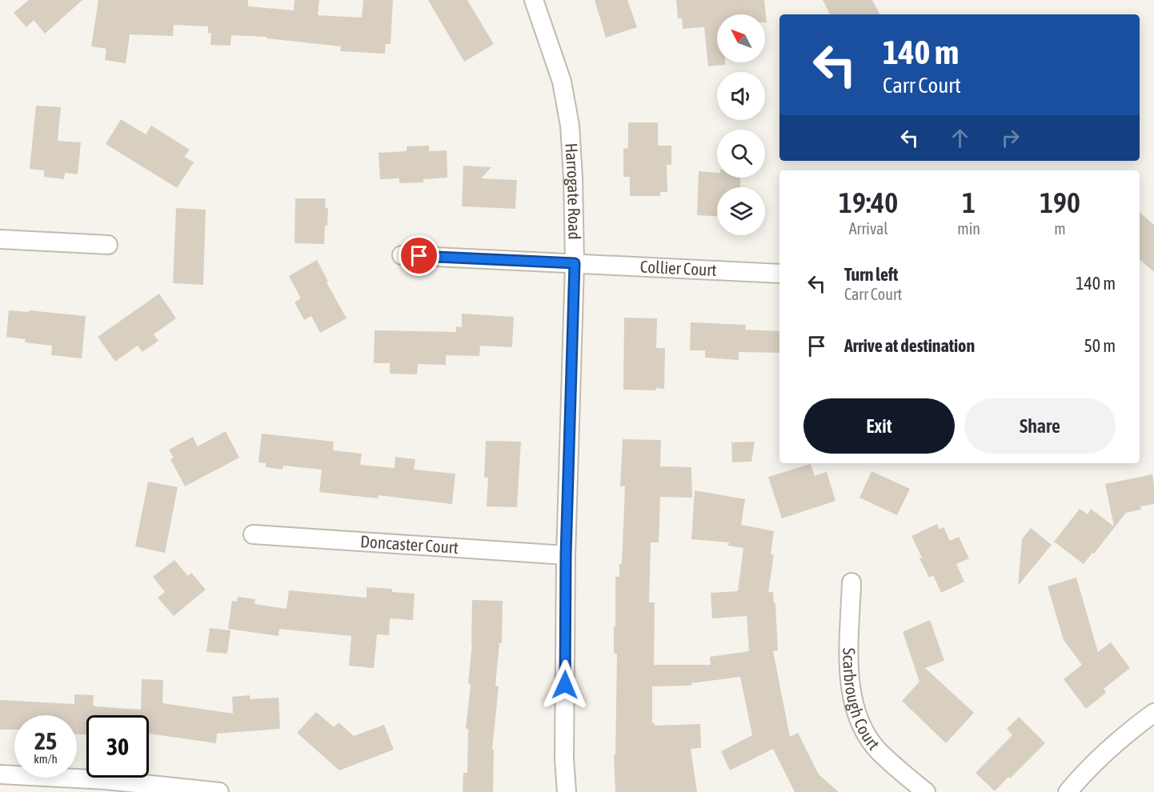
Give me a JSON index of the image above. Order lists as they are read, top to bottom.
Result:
{
  "streets": {
    "street": [
      "Harrogate Road",
      "Collier Court",
      "Doncaster Court",
      "Scarbrough Court"
    ]
  },
  "crossings": [
    ["Harrogate Road", "Collier Court"],
    ["Harrogate Road", "Doncaster Court"]
  ],
  "north": "top left",
  "page": {
    "turn": ["140 m", "Carr Court"],
    "eta": [
      "19:40",
      "Arrival",
      "1",
      "min",
      "190",
      "m"
    ],
    "list": [
      {
        "name": "Turn left",
        "note": "Carr Court",
        "value": "140 m"
      },
      {
        "name": "Arrive at destination",
        "value": "50 m"
      }
    ],
    "buttons": ["Exit", "Share"],
    "speed": "25 km/h",
    "limit": "30"
  }
}
